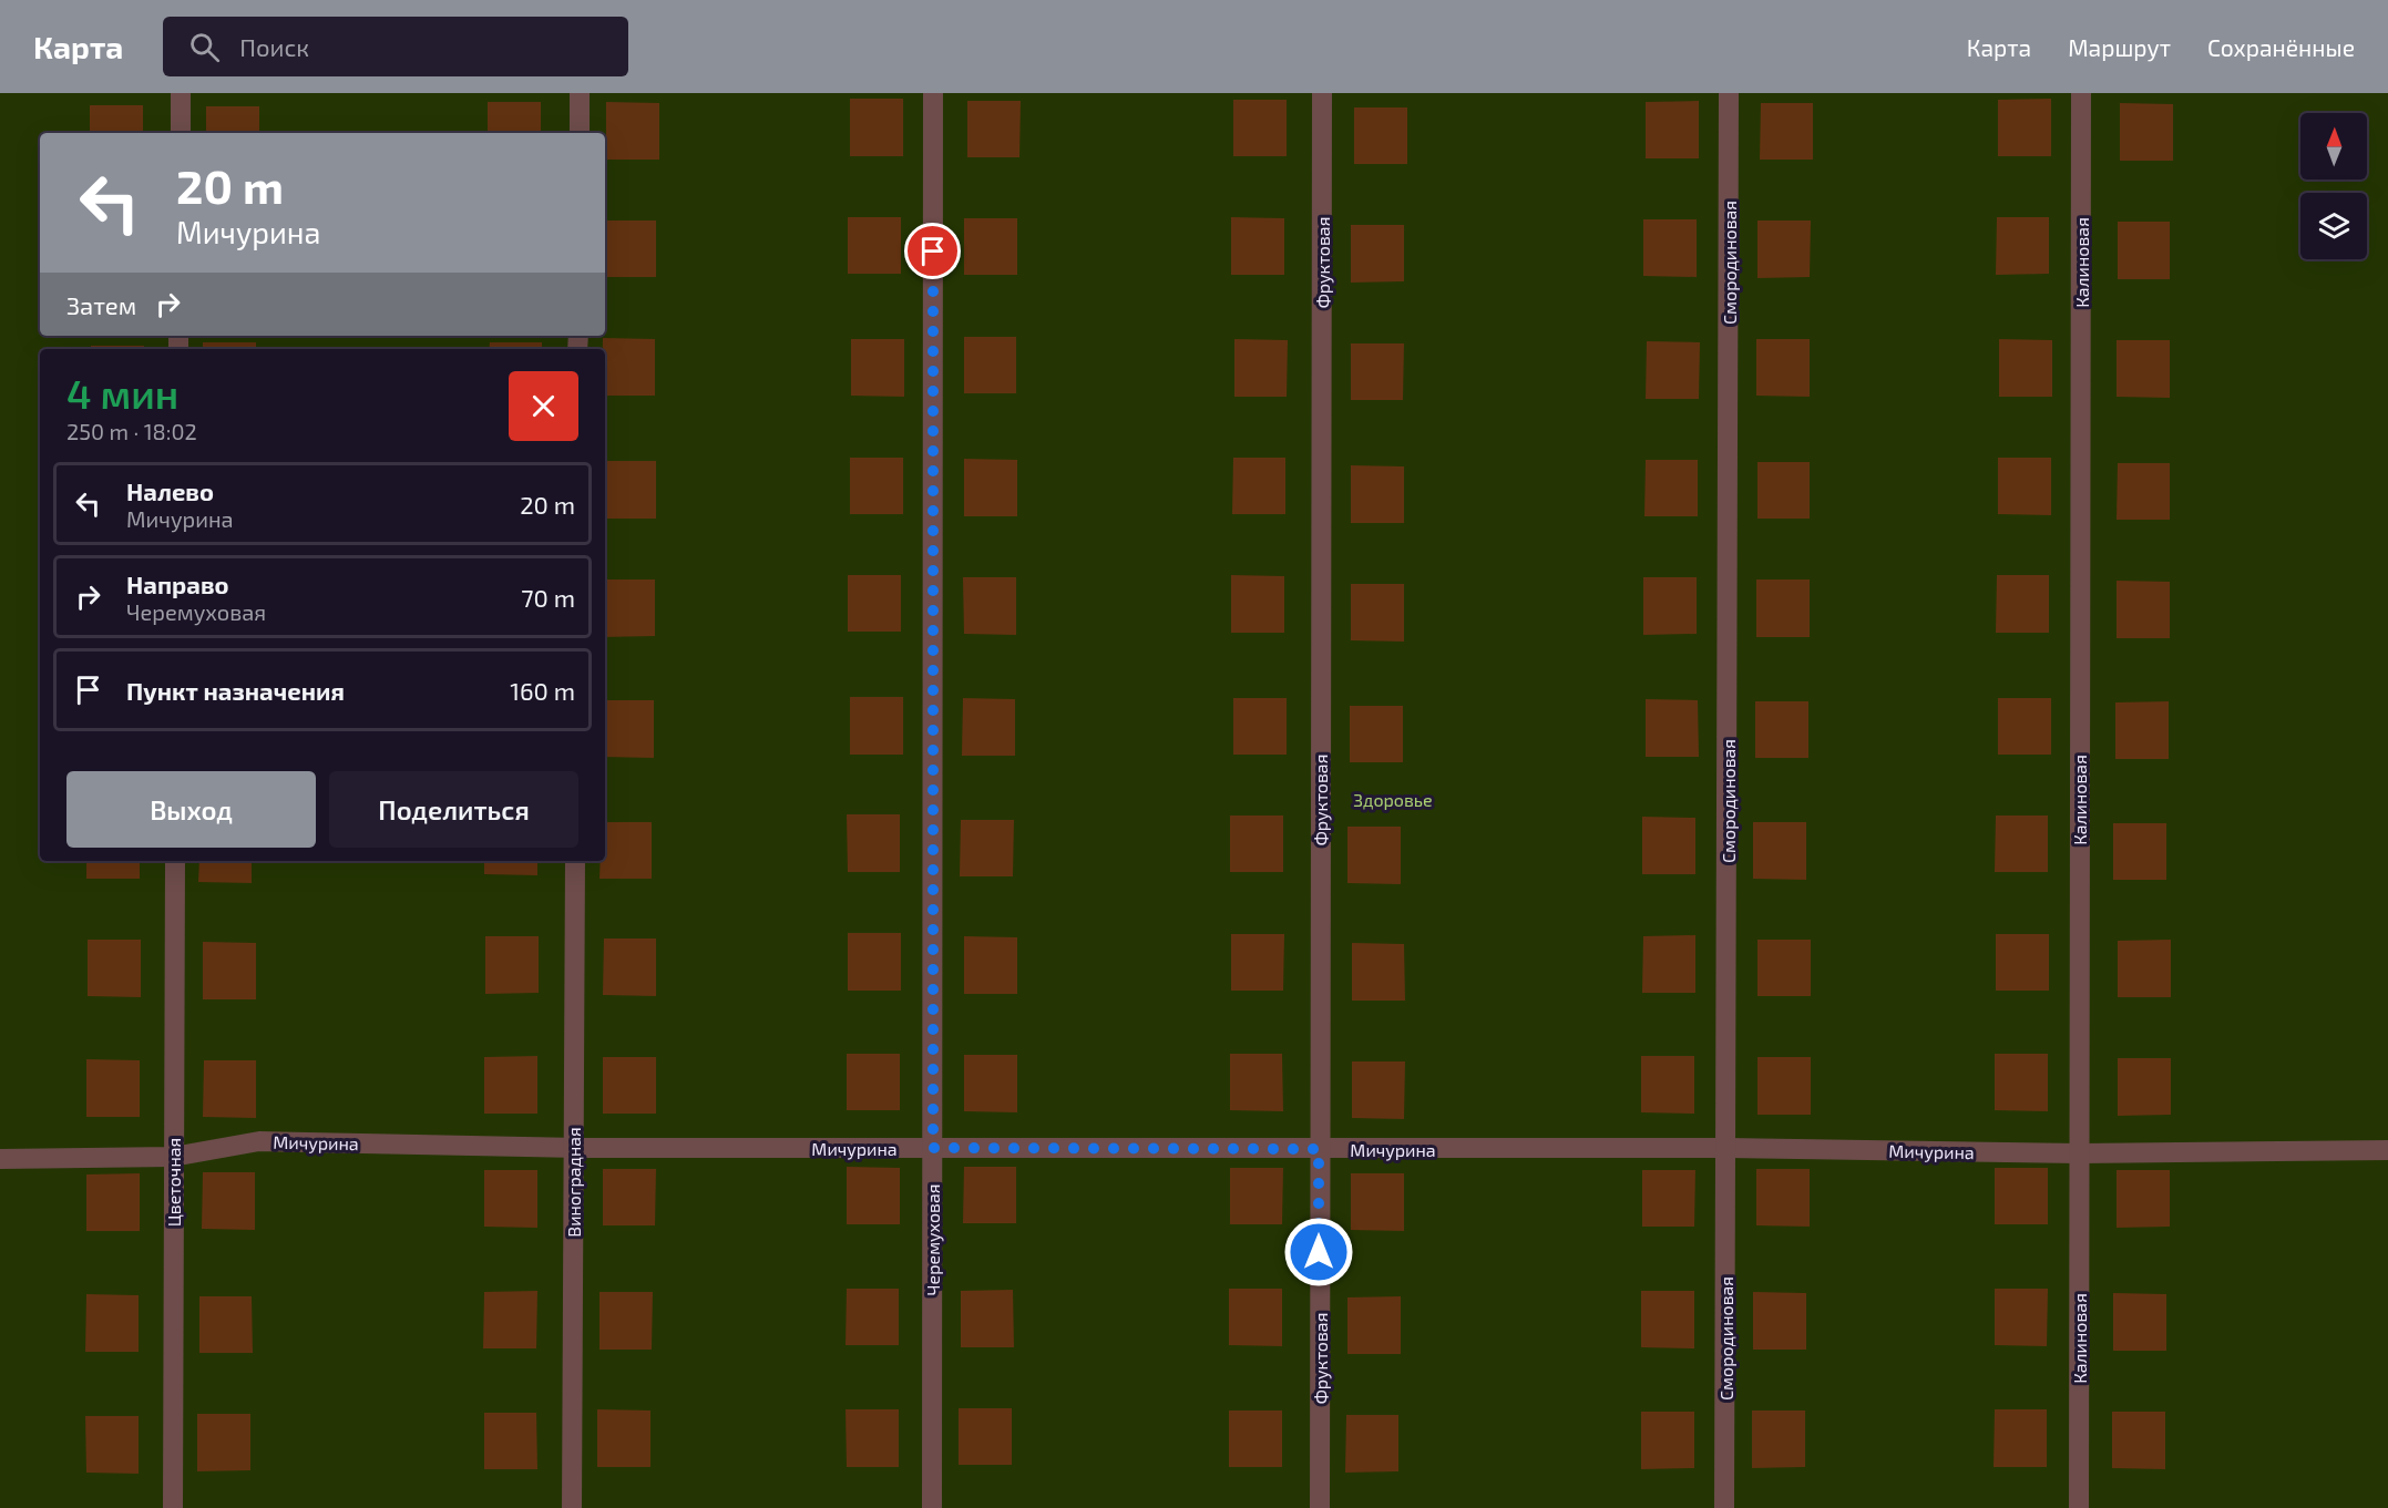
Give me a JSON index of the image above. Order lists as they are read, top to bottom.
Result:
{
  "streets": {
    "street": [
      "Фруктовая",
      "Смородиновая",
      "Калиновая",
      "Мичурина",
      "Цветочная",
      "Виноградная",
      "Черемуховая"
    ]
  },
  "crossings": [
    ["Фруктовая", "Мичурина"],
    ["Смородиновая", "Мичурина"],
    ["Калиновая", "Мичурина"],
    ["Мичурина", "Цветочная"],
    ["Мичурина", "Виноградная"],
    ["Мичурина", "Черемуховая"]
  ],
  "parks": ["Здоровье"],
  "north": "top",
  "page": {
    "header": "Карта",
    "search": "Поиск",
    "nav": ["Карта", "Маршрут", "Сохранённые"],
    "turn": ["20 m", "Мичурина"],
    "then": "Затем",
    "heading": ["4 мин", "250 m · 18:02"],
    "list": [
      {
        "name": "Налево",
        "note": "Мичурина",
        "value": "20 m"
      },
      {
        "name": "Направо",
        "note": "Черемуховая",
        "value": "70 m"
      },
      {
        "name": "Пункт назначения",
        "value": "160 m"
      }
    ],
    "buttons": ["Выход", "Поделиться"]
  }
}
